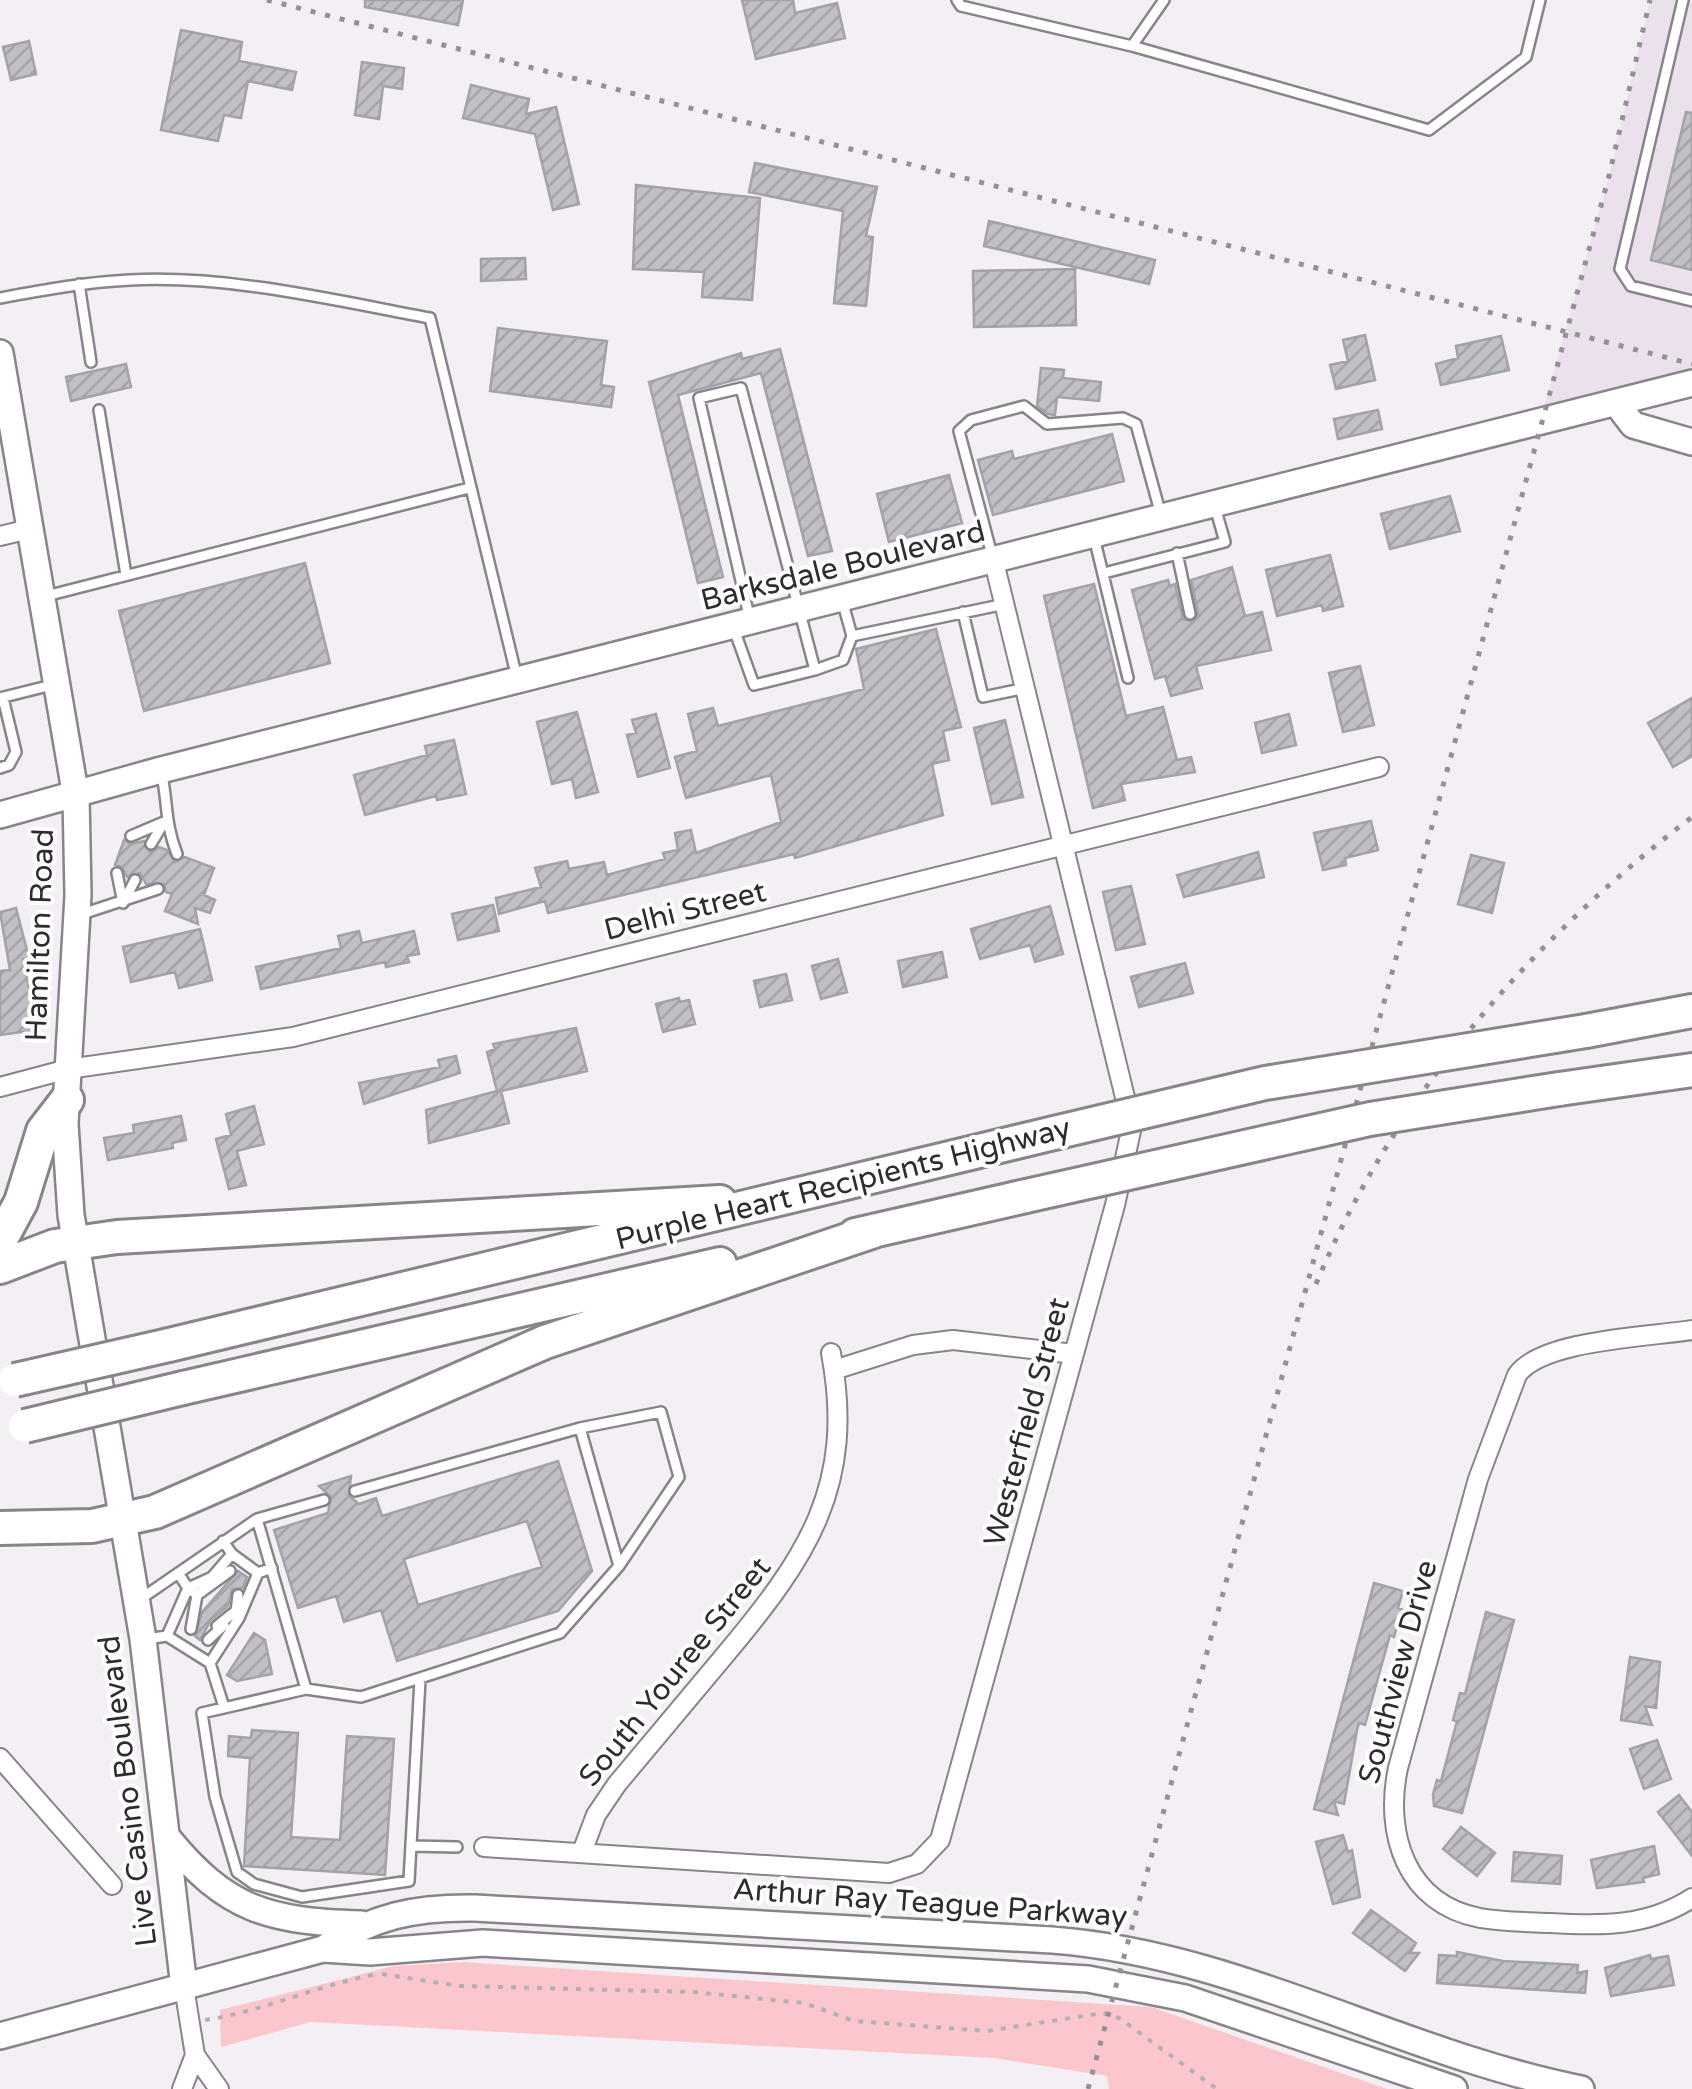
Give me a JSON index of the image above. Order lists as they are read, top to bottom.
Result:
{
  "streets": {
    "highway": ["Purple Heart Recipients Highway"],
    "street": [
      "Barksdale Boulevard",
      "Delhi Street",
      "Hamilton Road",
      "Westerfield Street",
      "South Youree Street",
      "Southview Drive",
      "Live Casino Boulevard",
      "Arthur Ray Teague Parkway"
    ]
  },
  "crossings": [
    ["Barksdale Boulevard", "Hamilton Road"],
    ["Barksdale Boulevard", "Westerfield Street"],
    ["Delhi Street", "Hamilton Road"],
    ["Delhi Street", "Westerfield Street"],
    ["Hamilton Road", "Live Casino Boulevard"],
    ["Westerfield Street", "South Youree Street"],
    ["Live Casino Boulevard", "Arthur Ray Teague Parkway"]
  ]
}
